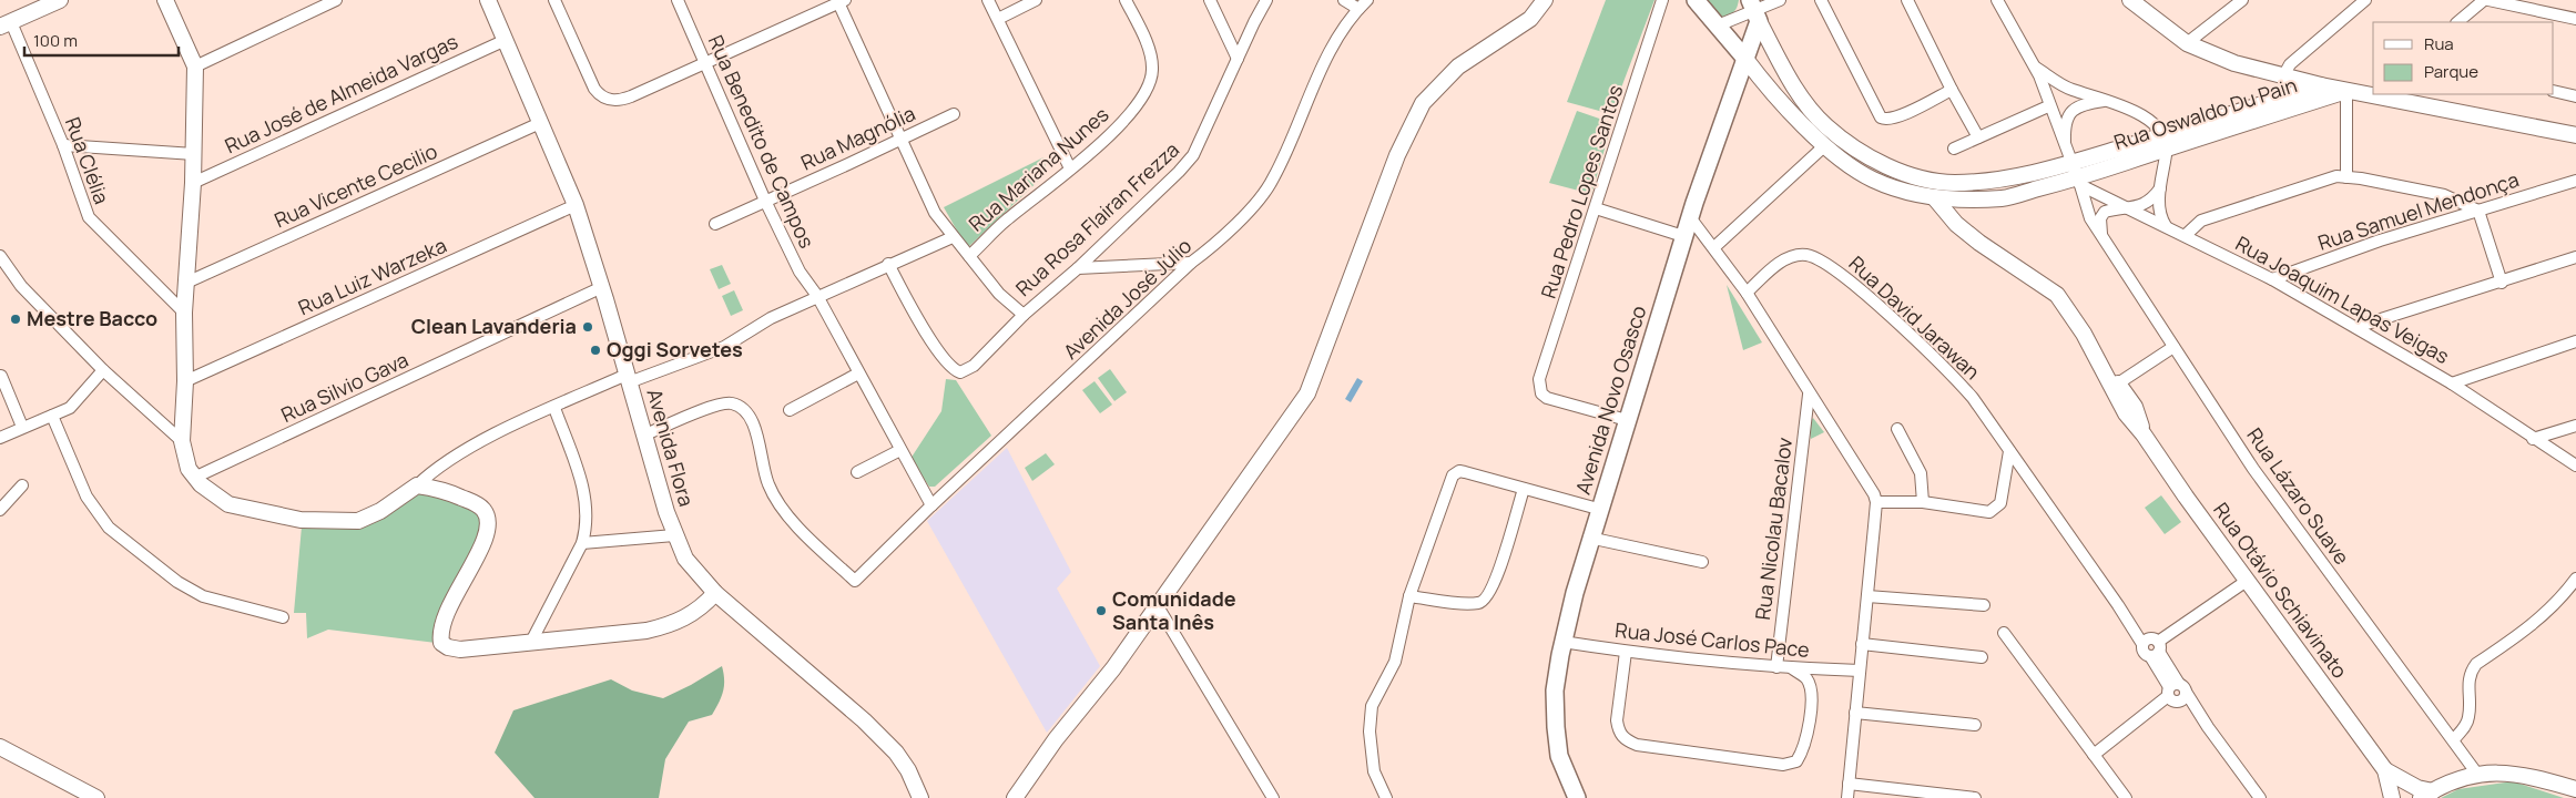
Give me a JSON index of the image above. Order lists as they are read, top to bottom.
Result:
{
  "streets": {
    "main road": [
      "Rua Oswaldo Du Pain",
      "Avenida Novo Osasco",
      "Avenida Flora",
      "Rua Otávio Schiavinato"
    ],
    "street": [
      "Rua José de Almeida Vargas",
      "Rua Magnólia",
      "Rua Benedito de Campos",
      "Rua Clélia",
      "Rua Mariana Nunes",
      "Rua Vicente Cecilio",
      "Rua Pedro Lopes Santos",
      "Rua Samuel Mendonça",
      "Rua Rosa Flairan Frezza",
      "Rua Luiz Warzeka",
      "Avenida José Júlio",
      "Rua Joaquim Lapas Veigas",
      "Rua David Jarawan",
      "Rua Silvio Gava",
      "Rua Lázaro Suave",
      "Rua Nicolau Bacalov",
      "Rua José Carlos Pace"
    ]
  },
  "crossings": [
    ["Rua José de Almeida Vargas", "Avenida Flora"],
    ["Rua Oswaldo Du Pain", "Rua Joaquim Lapas Veigas"],
    ["Rua Oswaldo Du Pain", "Avenida Novo Osasco"],
    ["Rua Oswaldo Du Pain", "Rua Lázaro Suave"],
    ["Rua Oswaldo Du Pain", "Rua Otávio Schiavinato"],
    ["Rua Magnólia", "Rua Benedito de Campos"],
    ["Rua Benedito de Campos", "Avenida José Júlio"],
    ["Rua Vicente Cecilio", "Avenida Flora"],
    ["Rua Pedro Lopes Santos", "Avenida Novo Osasco"],
    ["Rua Samuel Mendonça", "Rua Joaquim Lapas Veigas"],
    ["Rua Luiz Warzeka", "Avenida Flora"],
    ["Avenida José Júlio", "Avenida Flora"],
    ["Rua Joaquim Lapas Veigas", "Rua Lázaro Suave"],
    ["Rua Silvio Gava", "Avenida Flora"],
    ["Avenida Novo Osasco", "Rua José Carlos Pace"],
    ["Rua Nicolau Bacalov", "Rua José Carlos Pace"]
  ],
  "places": [
    "Mestre Bacco",
    "Clean Lavanderia",
    "Oggi Sorvetes",
    "Comunidade Santa Inês"
  ],
  "legend": ["Rua", "Parque"],
  "scale_bar": "100 m"
}
